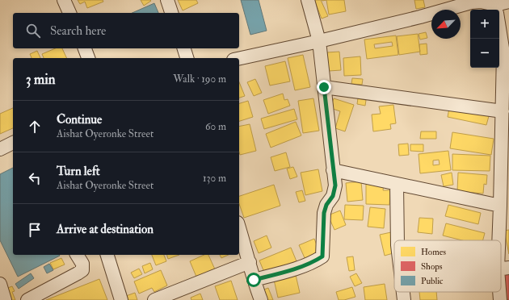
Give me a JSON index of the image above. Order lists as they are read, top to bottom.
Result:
{
  "legend": ["Homes", "Shops", "Public"],
  "north": "bottom left",
  "page": {
    "map_buttons": ["+", "−"],
    "search": "Search here",
    "heading": ["3 min", "Walk · 190 m"],
    "list": [
      ["Continue", "Aishat Oyeronke Street", "60 m"],
      ["Turn left", "Aishat Oyeronke Street", "130 m"],
      "Arrive at destination"
    ]
  }
}
